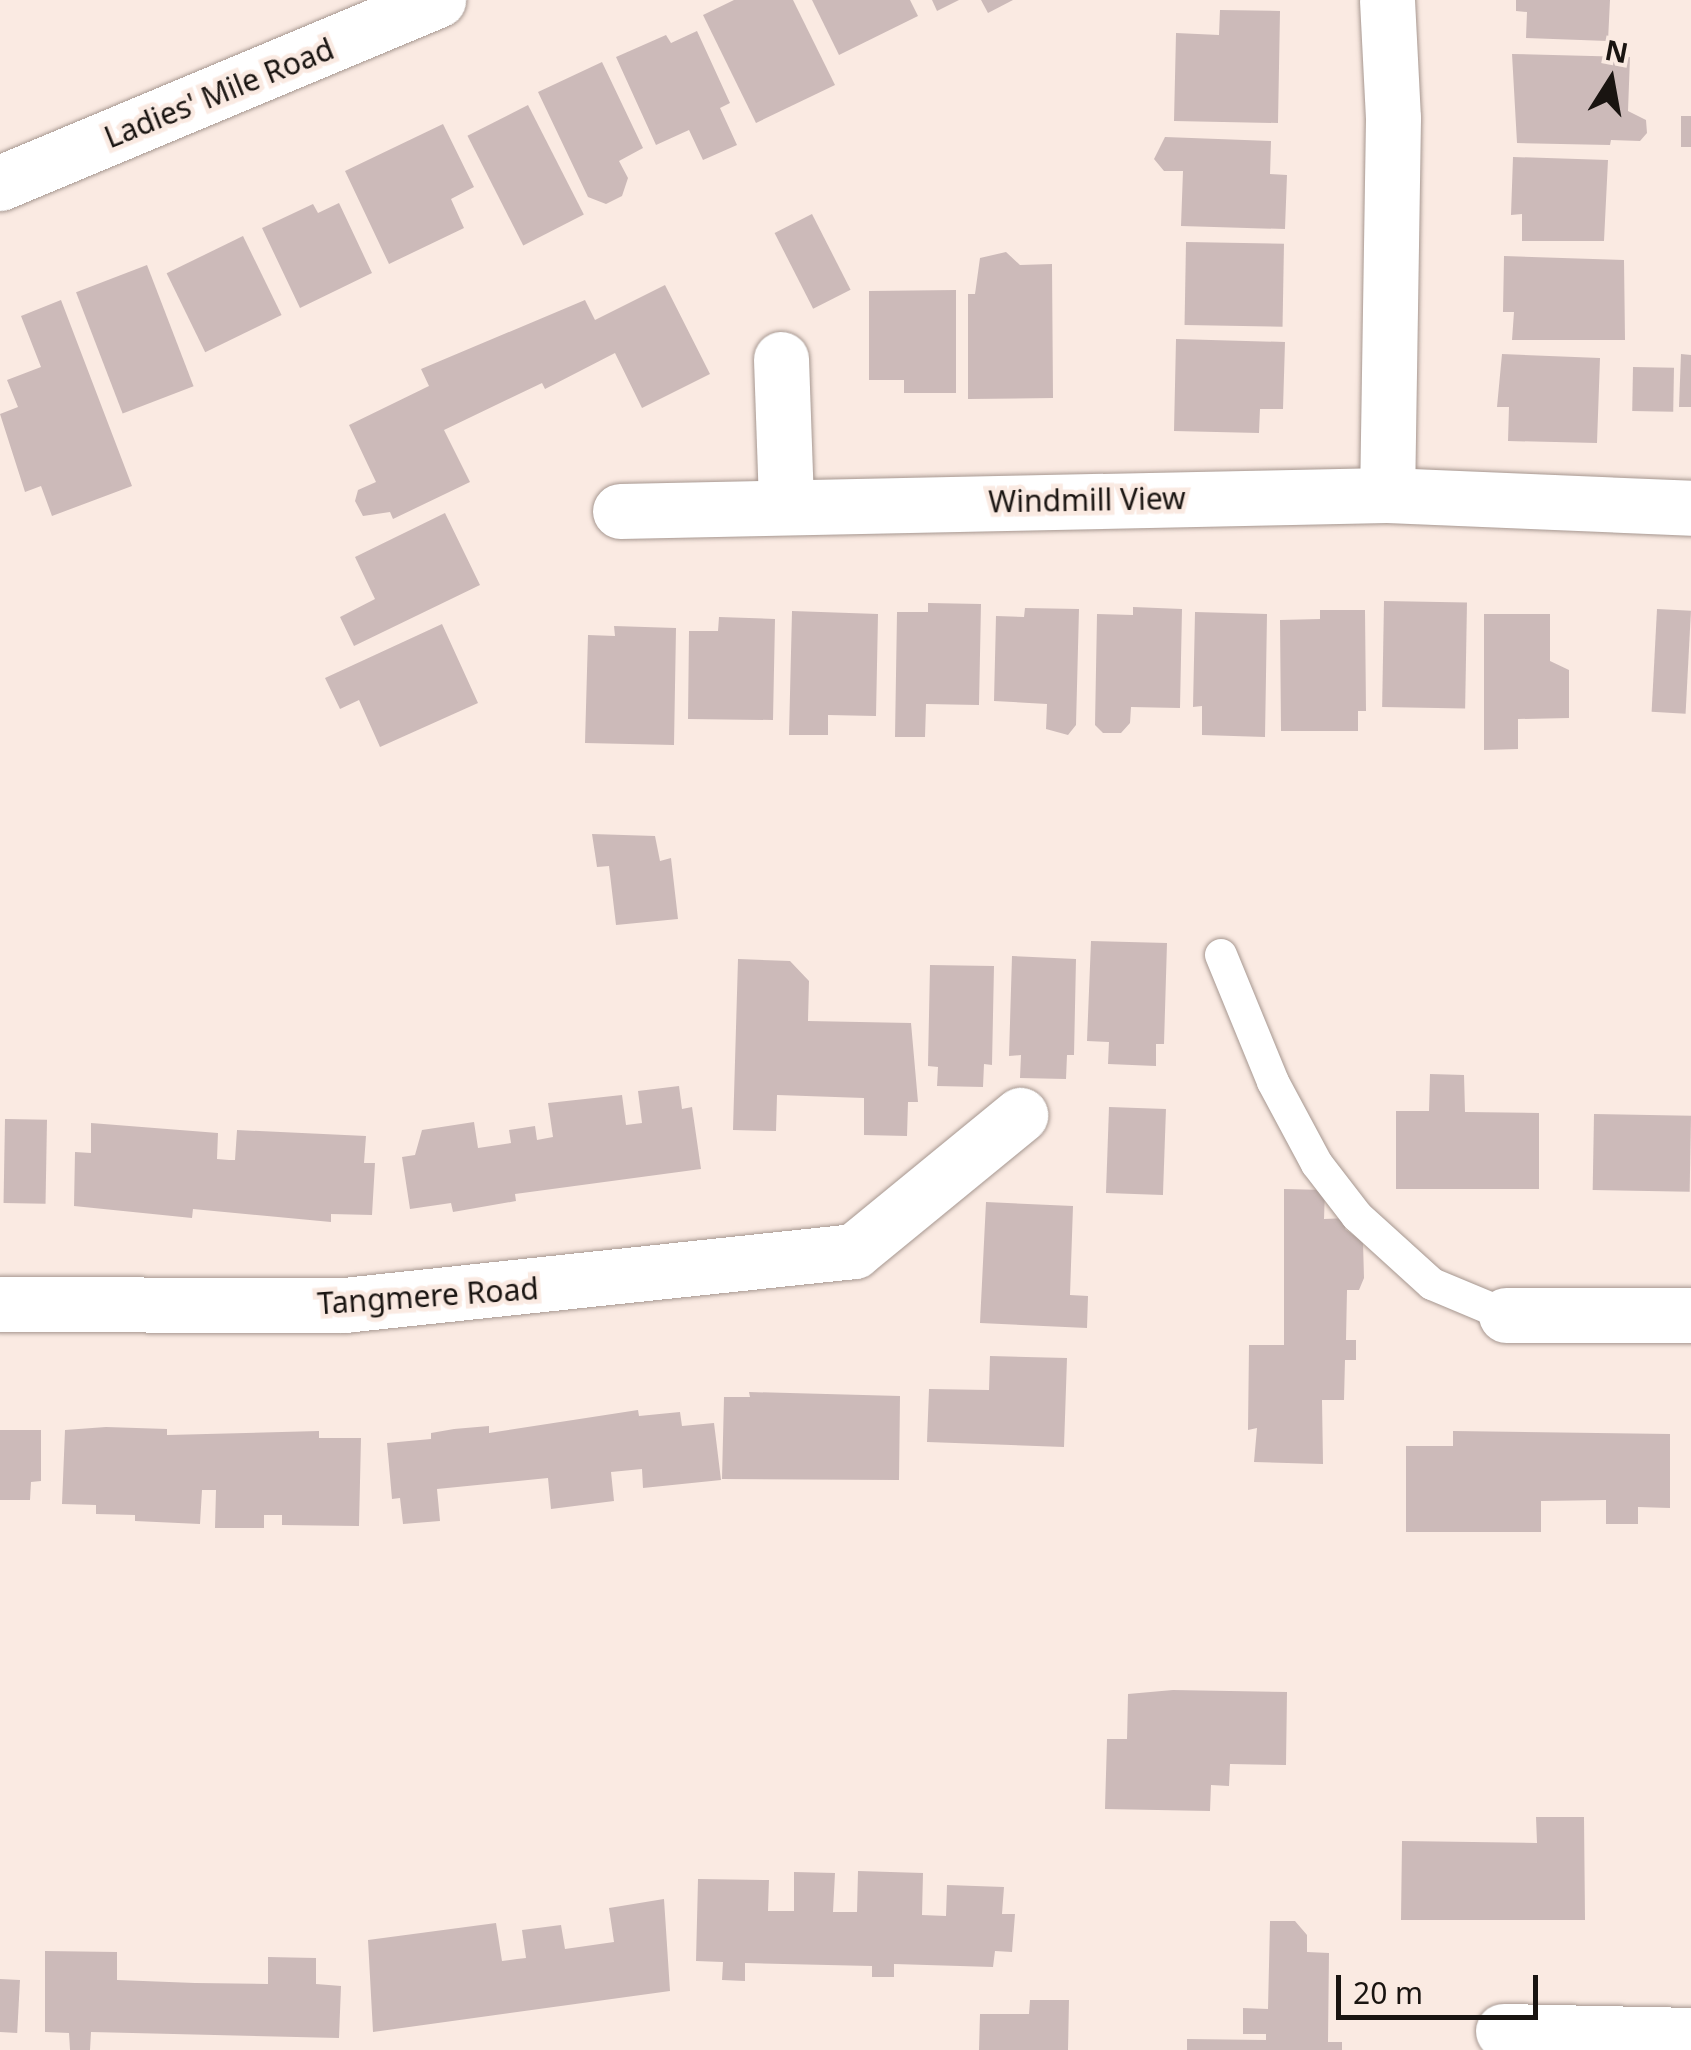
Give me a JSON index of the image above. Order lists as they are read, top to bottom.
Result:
{
  "streets": {
    "street": ["Ladies' Mile Road", "Windmill View", "Tangmere Road"]
  },
  "scale_bar": "20 m",
  "north": "top"
}
